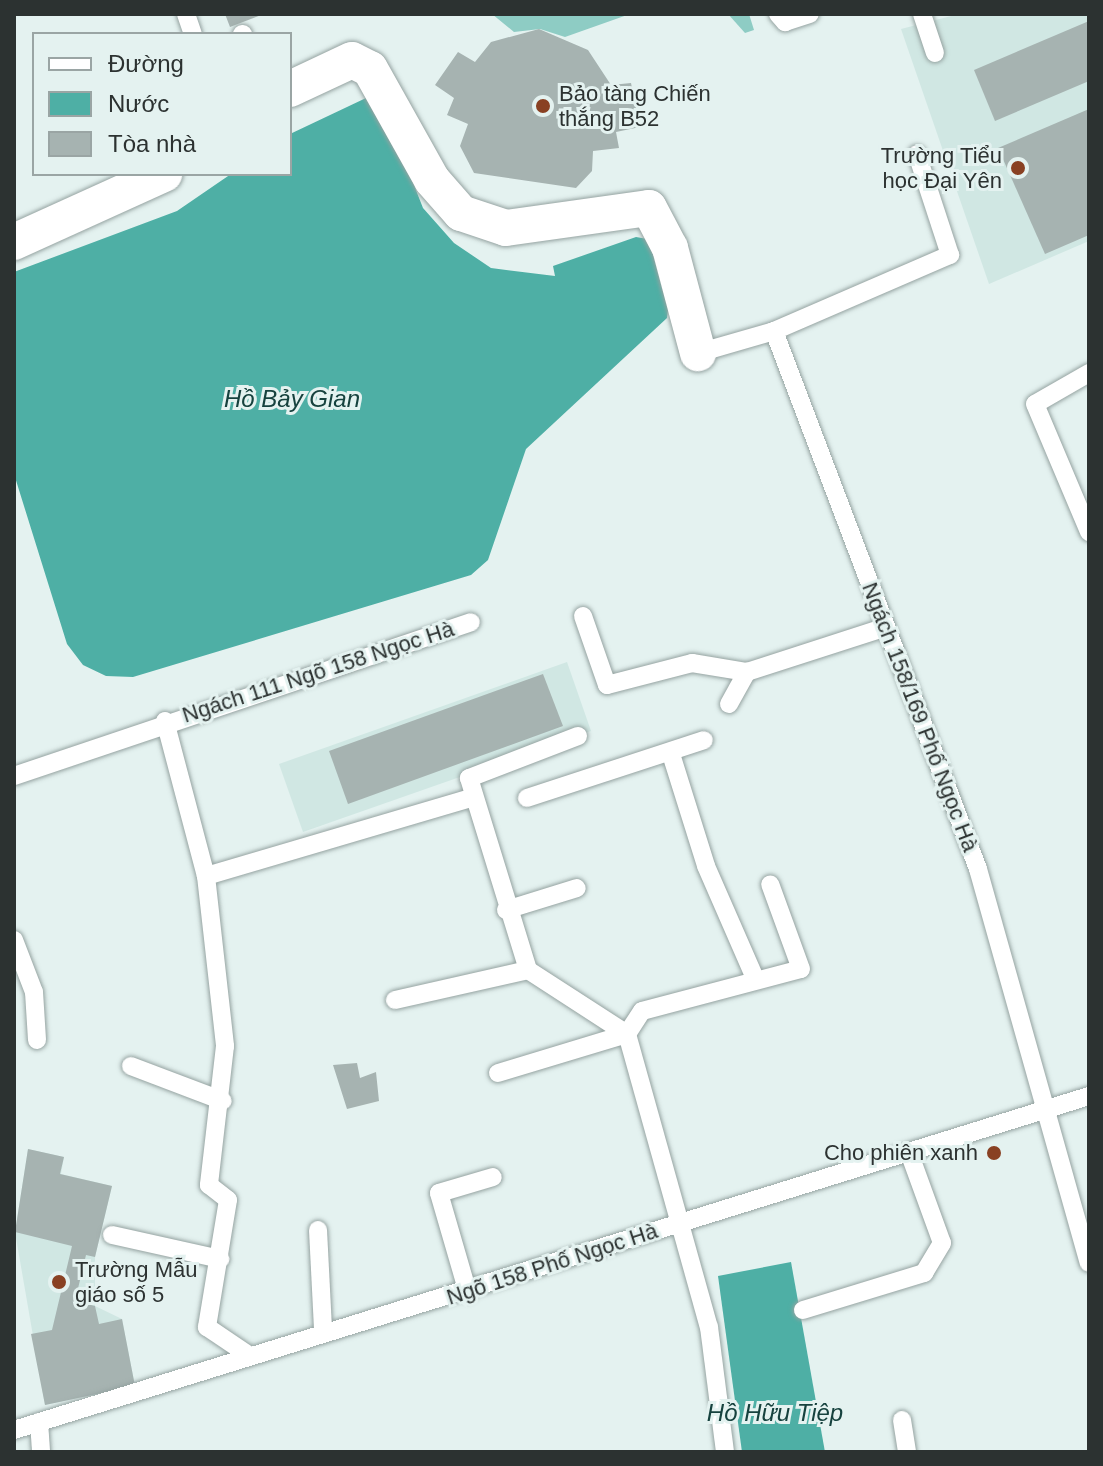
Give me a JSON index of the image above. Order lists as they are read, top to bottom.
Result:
{
  "streets": {
    "lane": ["Ngách 111 Ngõ 158 Ngọc Hà", "Ngách 158/169 Phố Ngọc Hà", "Ngõ 158 Phố Ngọc Hà"]
  },
  "crossings": [
    ["Ngách 158/169 Phố Ngọc Hà", "Ngõ 158 Phố Ngọc Hà"]
  ],
  "water": ["Hồ Bảy Gian", "Hồ Hữu Tiệp"],
  "places": [
    "Bảo tàng Chiến thắng B52",
    "Trường Tiểu học Đại Yên",
    "Cho phiên xanh",
    "Trường Mẫu giáo số 5"
  ],
  "legend": ["Đường", "Nước", "Tòa nhà"]
}
